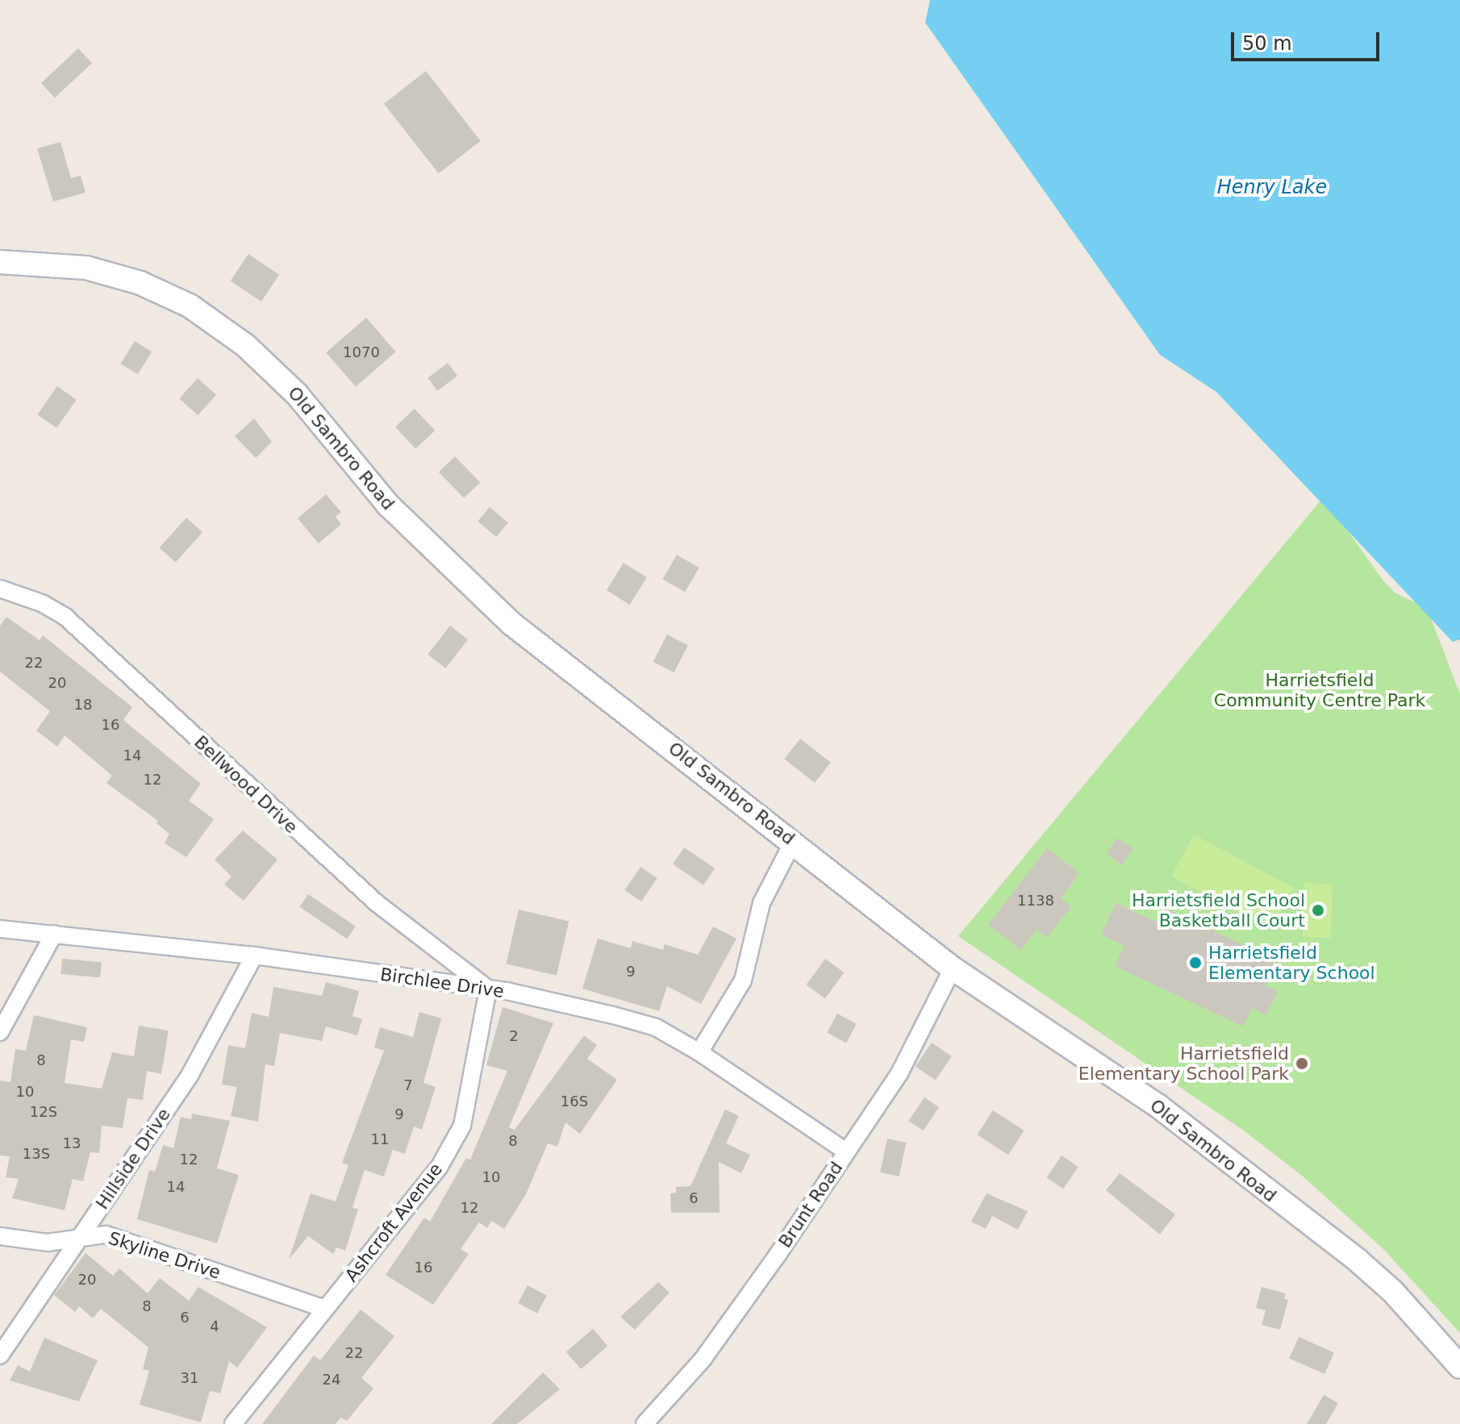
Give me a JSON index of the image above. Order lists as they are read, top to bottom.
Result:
{
  "streets": {
    "main road": ["Old Sambro Road"],
    "street": [
      "Bellwood Drive",
      "Birchlee Drive",
      "Hillside Drive",
      "Brunt Road",
      "Ashcroft Avenue",
      "Skyline Drive"
    ]
  },
  "crossings": [
    ["Old Sambro Road", "Brunt Road"],
    ["Bellwood Drive", "Birchlee Drive"],
    ["Bellwood Drive", "Ashcroft Avenue"],
    ["Birchlee Drive", "Hillside Drive"],
    ["Birchlee Drive", "Brunt Road"],
    ["Birchlee Drive", "Ashcroft Avenue"],
    ["Hillside Drive", "Skyline Drive"],
    ["Ashcroft Avenue", "Skyline Drive"]
  ],
  "water": ["Henry Lake"],
  "parks": ["Harrietsfield Community Centre Park"],
  "places": ["Harrietsfield School Basketball Court", "Harrietsfield Elementary School", "Harrietsfield Elementary School Park"],
  "house_numbers": [
    "1070",
    "22",
    "20",
    "18",
    "16",
    "14",
    "12",
    "1138",
    "9",
    "2",
    "8",
    "7",
    "10",
    "16S",
    "12S",
    "9",
    "11",
    "8",
    "13",
    "13S",
    "12",
    "10",
    "14",
    "6",
    "12",
    "16",
    "20",
    "8",
    "6",
    "4",
    "22",
    "31",
    "24"
  ],
  "scale_bar": "50 m"
}
